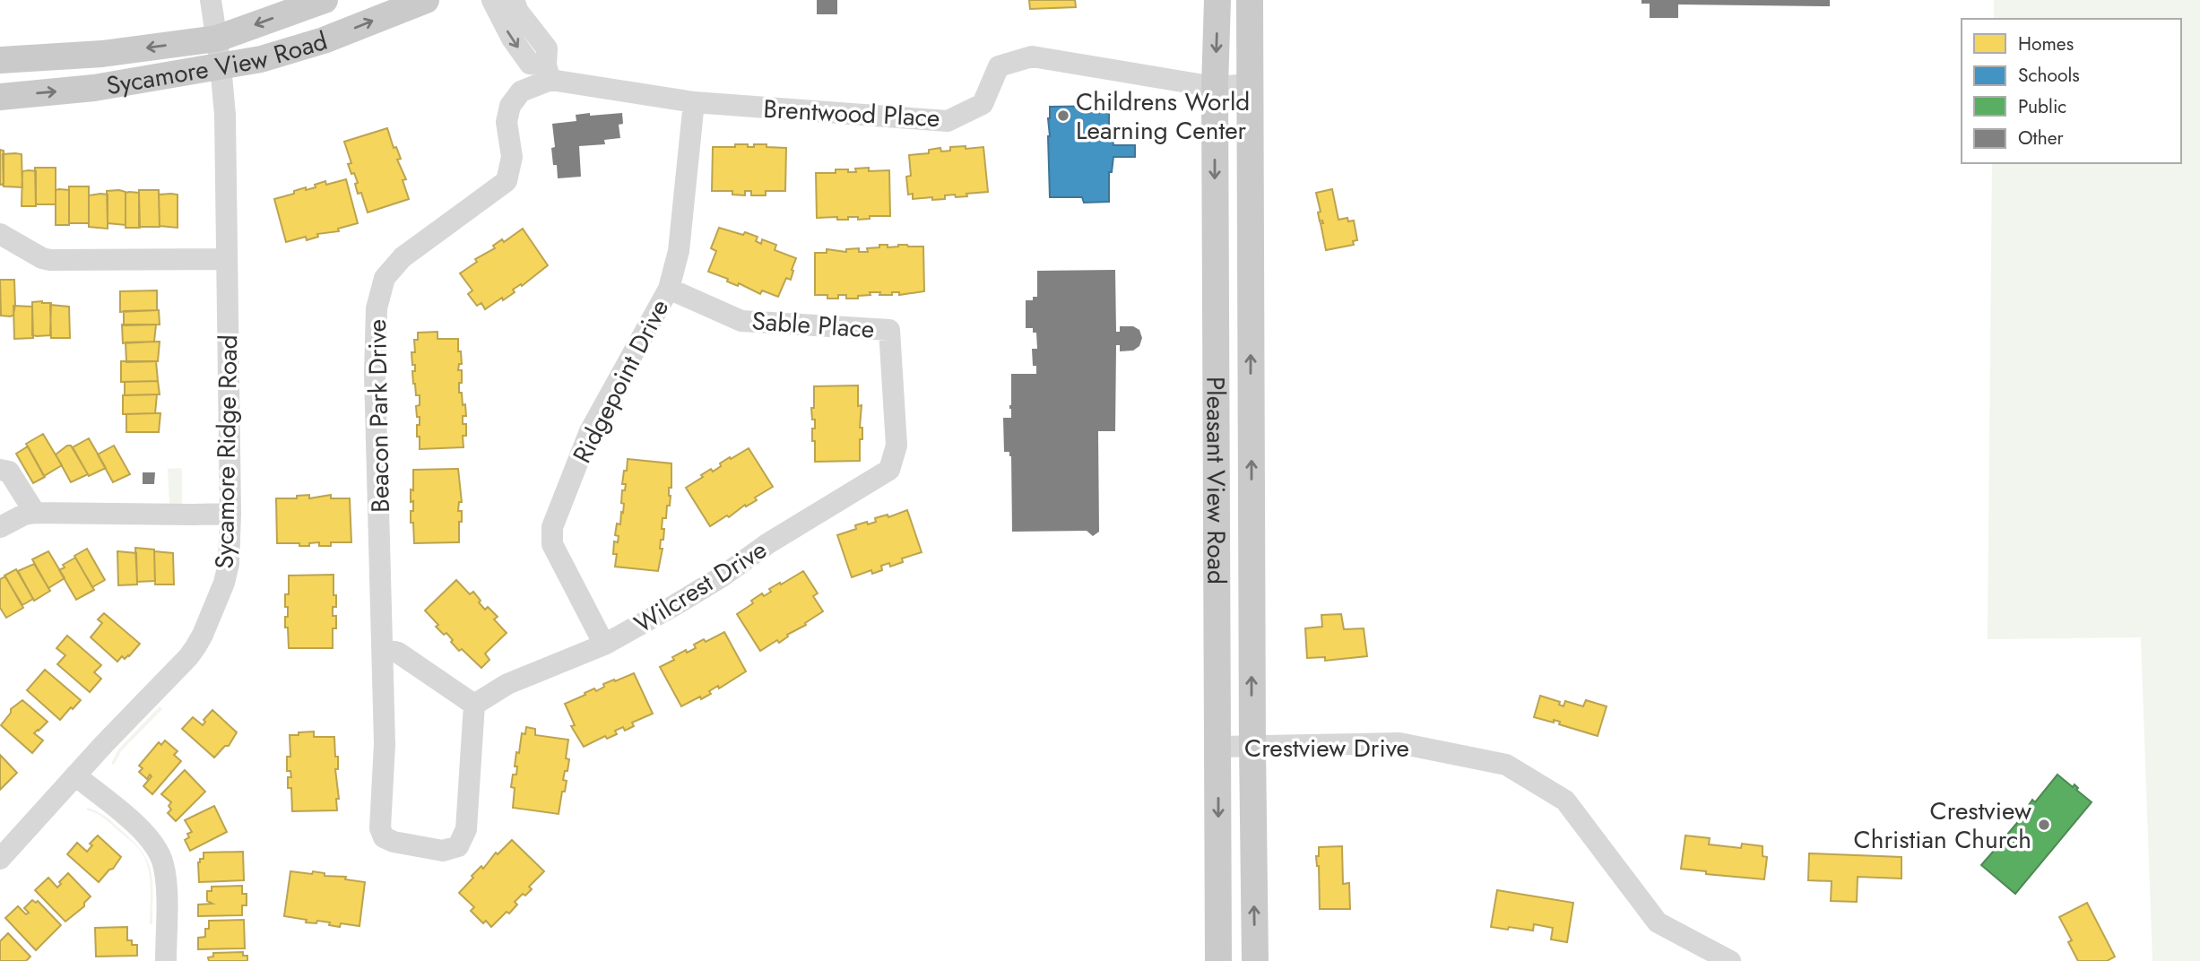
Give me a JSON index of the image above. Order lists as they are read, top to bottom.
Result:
{
  "streets": {
    "main road": ["Sycamore View Road", "Pleasant View Road"],
    "street": [
      "Brentwood Place",
      "Sable Place",
      "Ridgepoint Drive",
      "Beacon Park Drive",
      "Sycamore Ridge Road",
      "Wilcrest Drive",
      "Crestview Drive"
    ]
  },
  "crossings": [
    ["Sycamore View Road", "Sycamore Ridge Road"],
    ["Brentwood Place", "Ridgepoint Drive"],
    ["Brentwood Place", "Beacon Park Drive"],
    ["Brentwood Place", "Pleasant View Road"],
    ["Sable Place", "Ridgepoint Drive"],
    ["Sable Place", "Wilcrest Drive"],
    ["Ridgepoint Drive", "Wilcrest Drive"],
    ["Beacon Park Drive", "Wilcrest Drive"],
    ["Pleasant View Road", "Crestview Drive"]
  ],
  "places": ["Childrens World Learning Center", "Crestview Christian Church"],
  "legend": [
    "Homes",
    "Schools",
    "Public",
    "Other"
  ]
}
